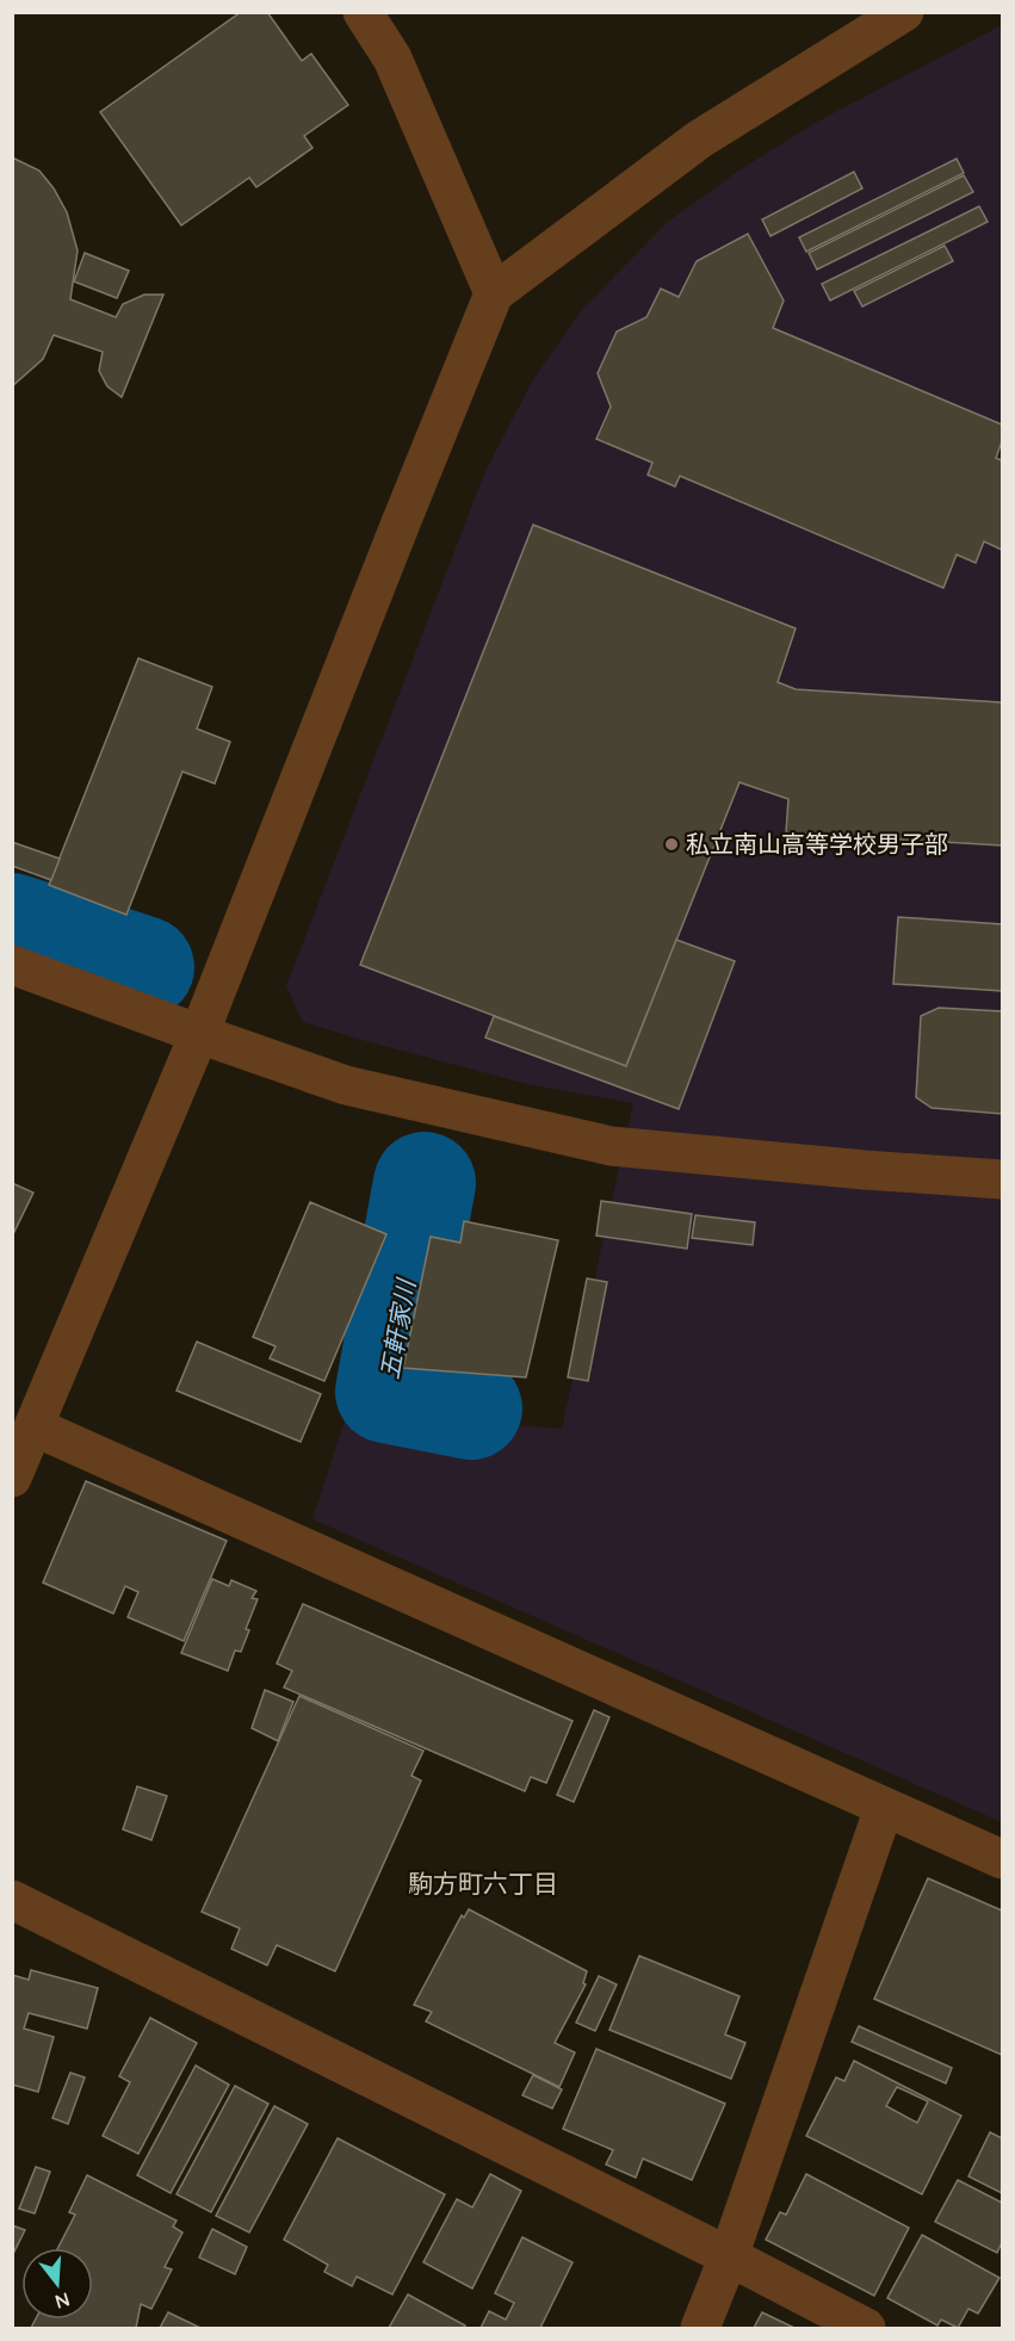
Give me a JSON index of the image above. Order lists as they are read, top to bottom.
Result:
{
  "districts": ["駒方町六丁目"],
  "water": ["五軒家川"],
  "places": ["私立南山高等学校男子部"],
  "north": "bottom"
}
